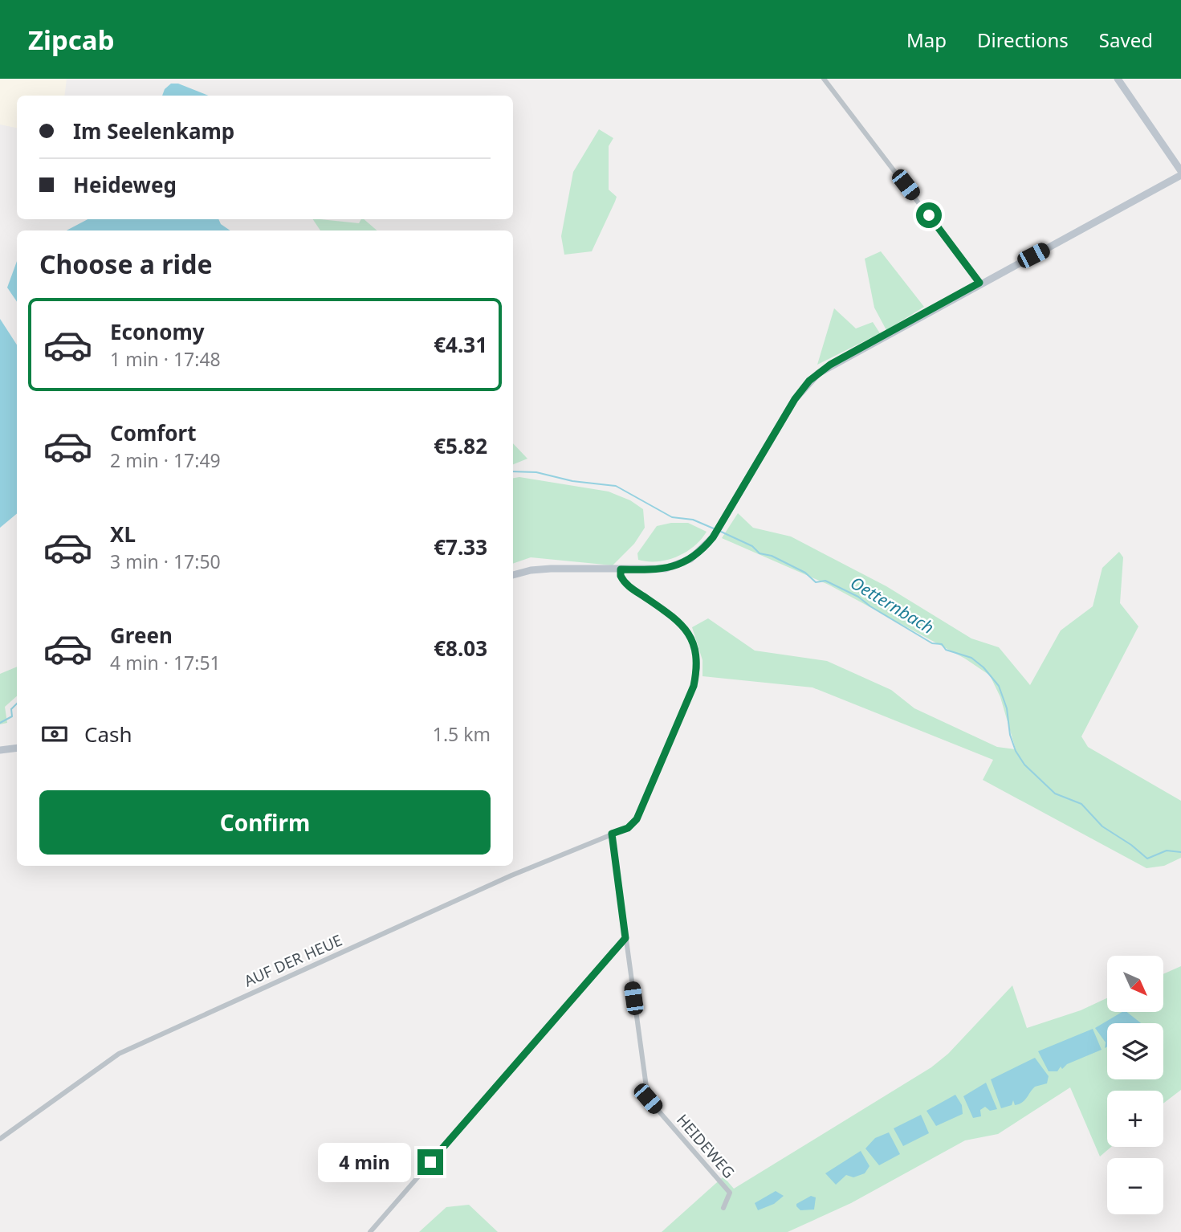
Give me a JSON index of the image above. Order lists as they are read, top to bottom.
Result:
{
  "streets": {
    "street": ["AUF DER HEUE", "HEIDEWEG"]
  },
  "crossings": [
    ["AUF DER HEUE", "HEIDEWEG"]
  ],
  "water": ["Oetternbach"],
  "north": "bottom right",
  "page": {
    "header": "Zipcab",
    "nav": ["Map", "Directions", "Saved"],
    "banner": ["Im Seelenkamp", "Heideweg"],
    "heading": "Choose a ride",
    "list": [
      {
        "name": "Economy",
        "note": "1 min · 17:48",
        "value": "€4.31"
      },
      {
        "name": "Comfort",
        "note": "2 min · 17:49",
        "value": "€5.82"
      },
      {
        "name": "XL",
        "note": "3 min · 17:50",
        "value": "€7.33"
      },
      {
        "name": "Green",
        "note": "4 min · 17:51",
        "value": "€8.03"
      }
    ],
    "pay": ["Cash", "1.5 km"],
    "buttons": "Confirm",
    "map_buttons": ["+", "−"],
    "bubble": "4 min"
  }
}
